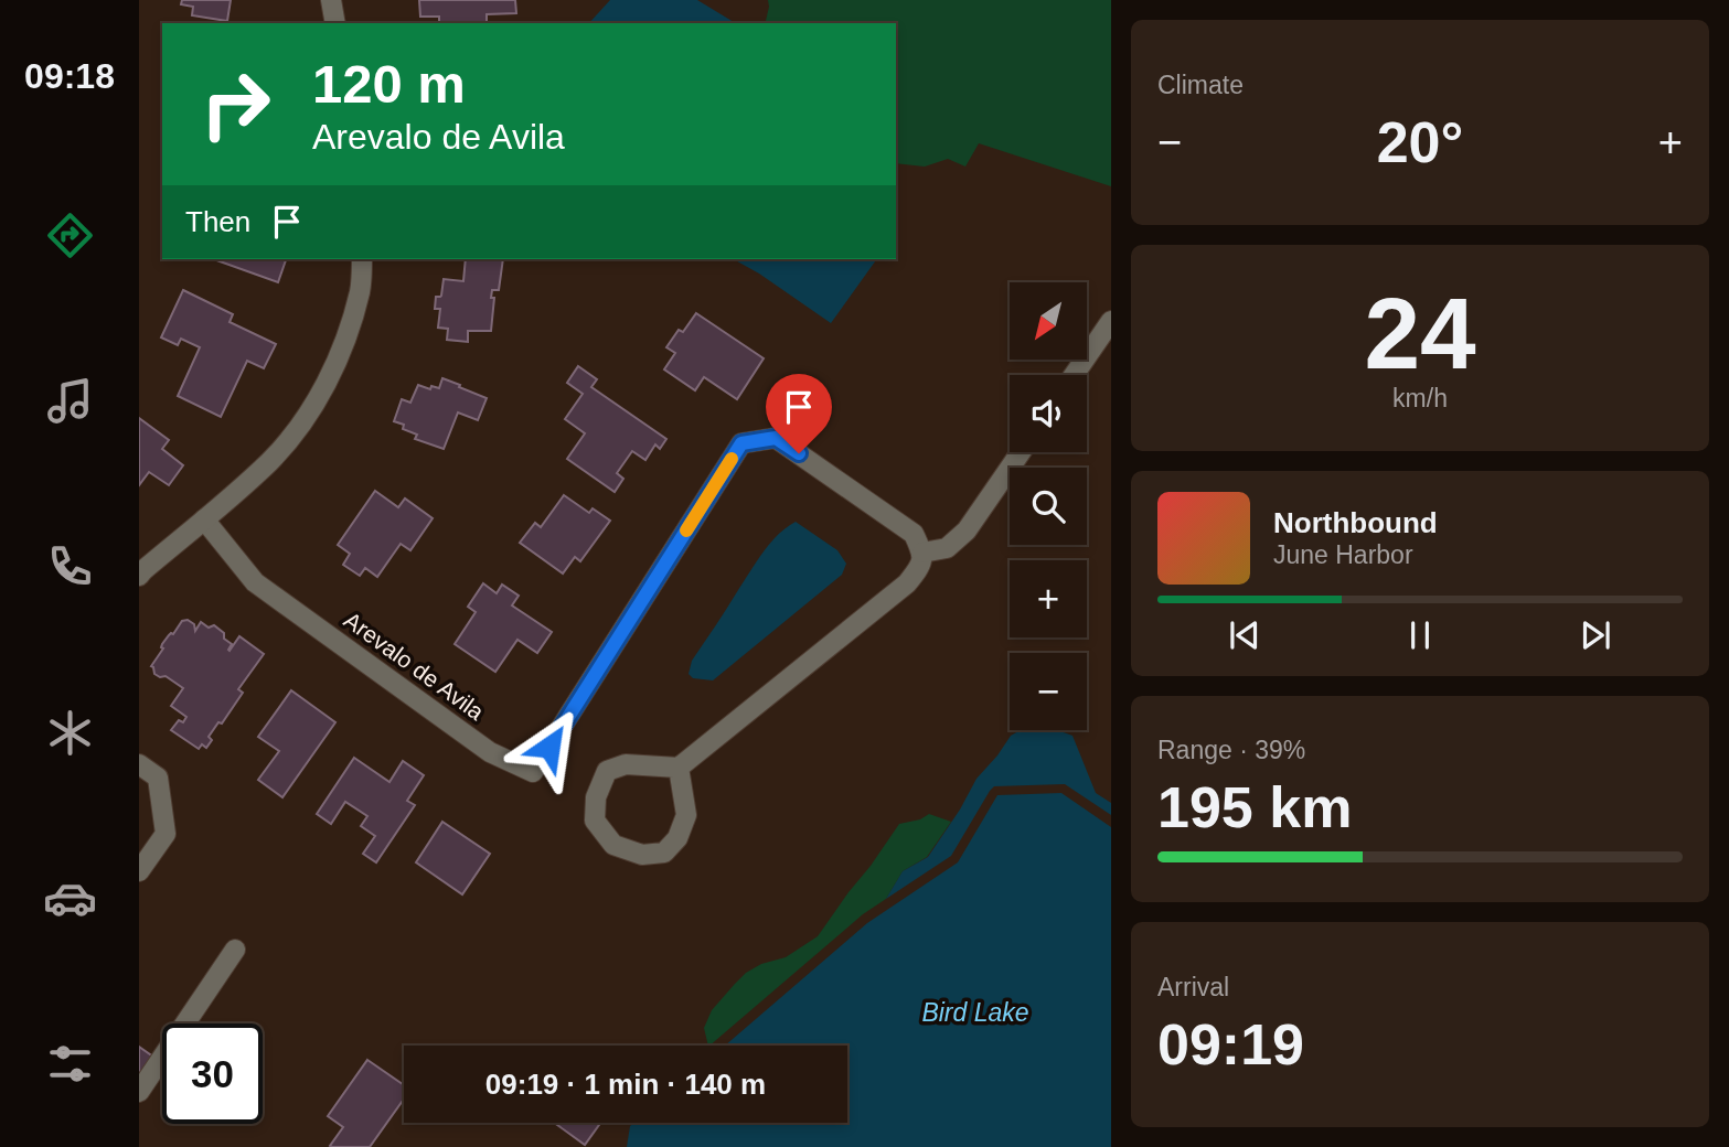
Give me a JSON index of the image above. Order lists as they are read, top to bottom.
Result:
{
  "streets": {
    "street": ["Arevalo de Avila"]
  },
  "water": ["Bird Lake"],
  "north": "bottom left",
  "page": {
    "tabs": "09:18",
    "tile": [
      "Climate",
      ["24", "km/h"],
      ["Range · 39%", "195 km"],
      ["Arrival", "09:19"]
    ],
    "turn": ["120 m", "Arevalo de Avila"],
    "heat": ["−", "20°", "+"],
    "then": "Then",
    "map_buttons": ["+", "−"],
    "song": ["Northbound", "June Harbor"],
    "limit": "30",
    "trip": "09:19 · 1 min · 140 m"
  }
}
